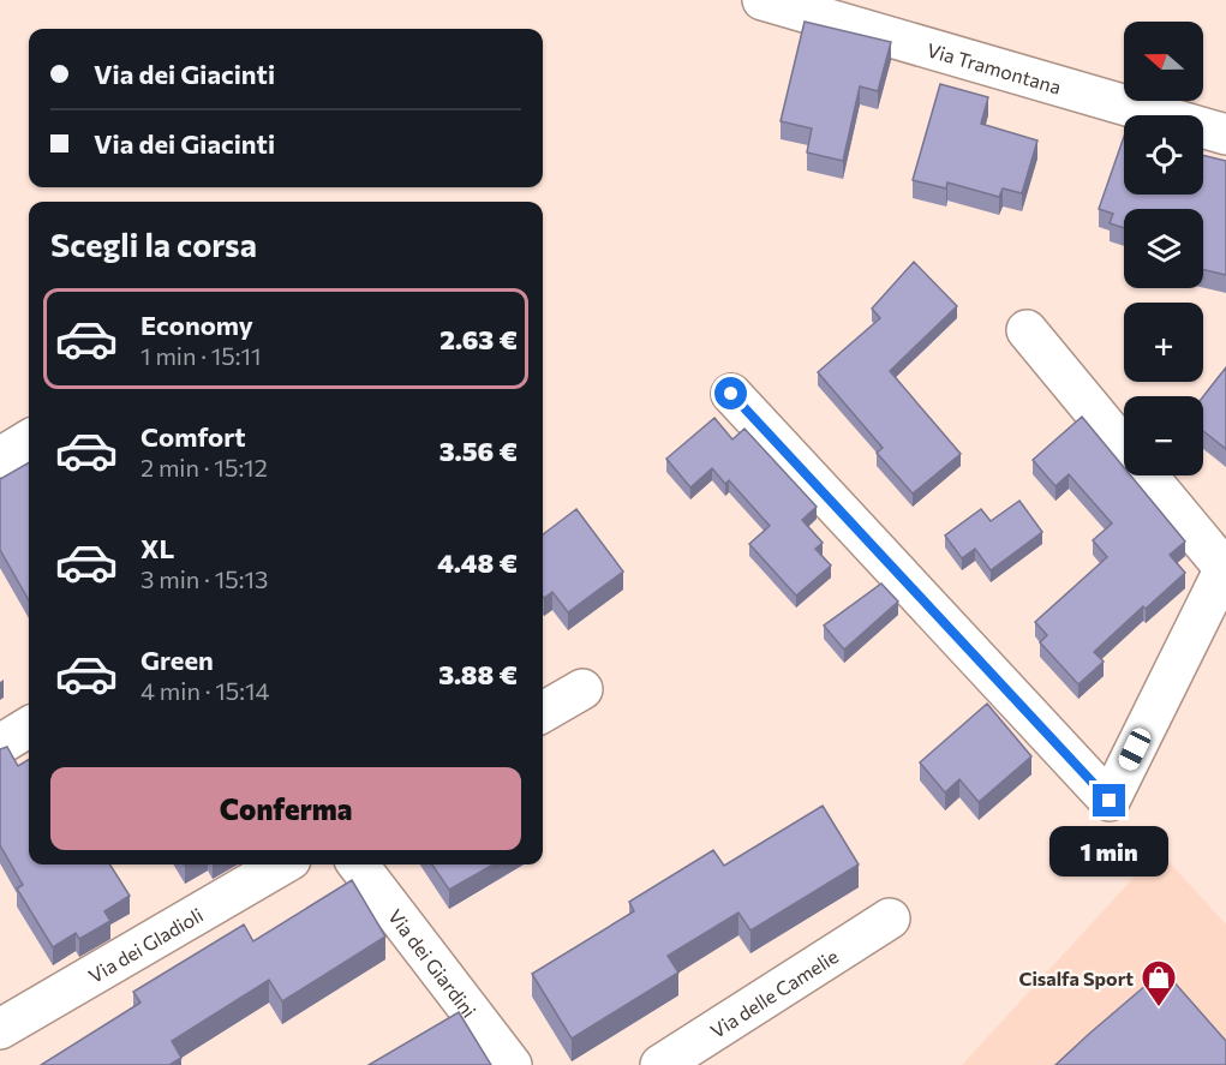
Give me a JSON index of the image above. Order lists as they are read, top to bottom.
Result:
{
  "streets": {
    "street": [
      "Via Tramontana",
      "Via dei Gladioli",
      "Via dei Giardini",
      "Via delle Camelie"
    ]
  },
  "places": {
    "shop": ["Cisalfa Sport"]
  },
  "north": "left",
  "page": {
    "map_buttons": ["+", "−"],
    "banner": ["Via dei Giacinti", "Via dei Giacinti"],
    "heading": "Scegli la corsa",
    "list": [
      {
        "name": "Economy",
        "note": "1 min · 15:11",
        "value": "2.63 €"
      },
      {
        "name": "Comfort",
        "note": "2 min · 15:12",
        "value": "3.56 €"
      },
      {
        "name": "XL",
        "note": "3 min · 15:13",
        "value": "4.48 €"
      },
      {
        "name": "Green",
        "note": "4 min · 15:14",
        "value": "3.88 €"
      }
    ],
    "buttons": "Conferma",
    "bubble": "1 min"
  }
}
